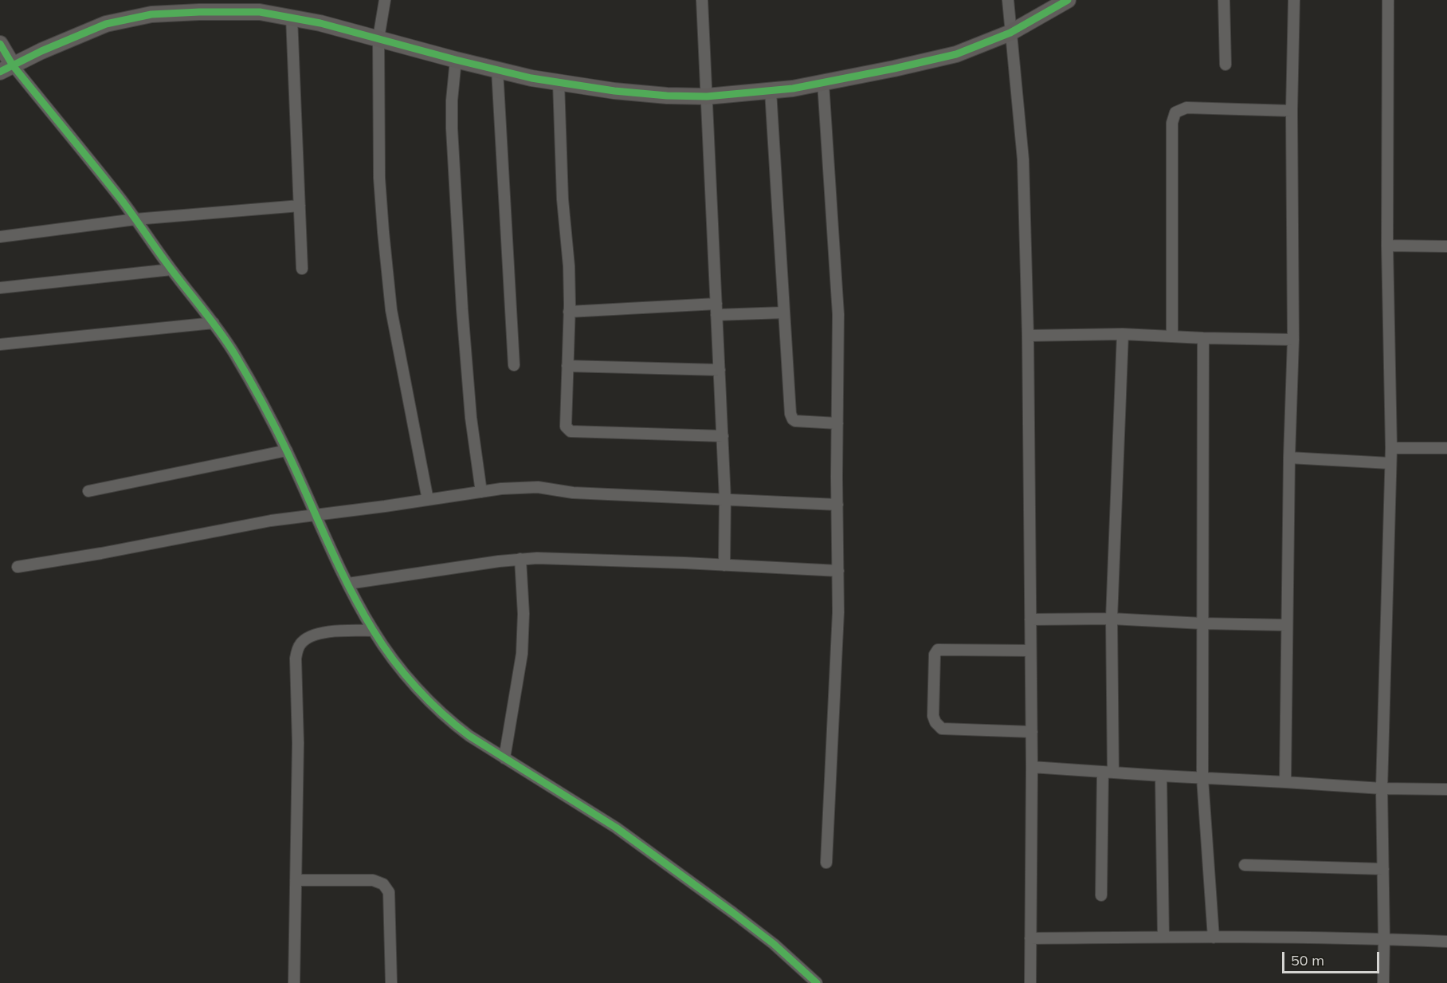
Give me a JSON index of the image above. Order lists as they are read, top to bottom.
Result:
{
  "scale_bar": "50 m"
}
